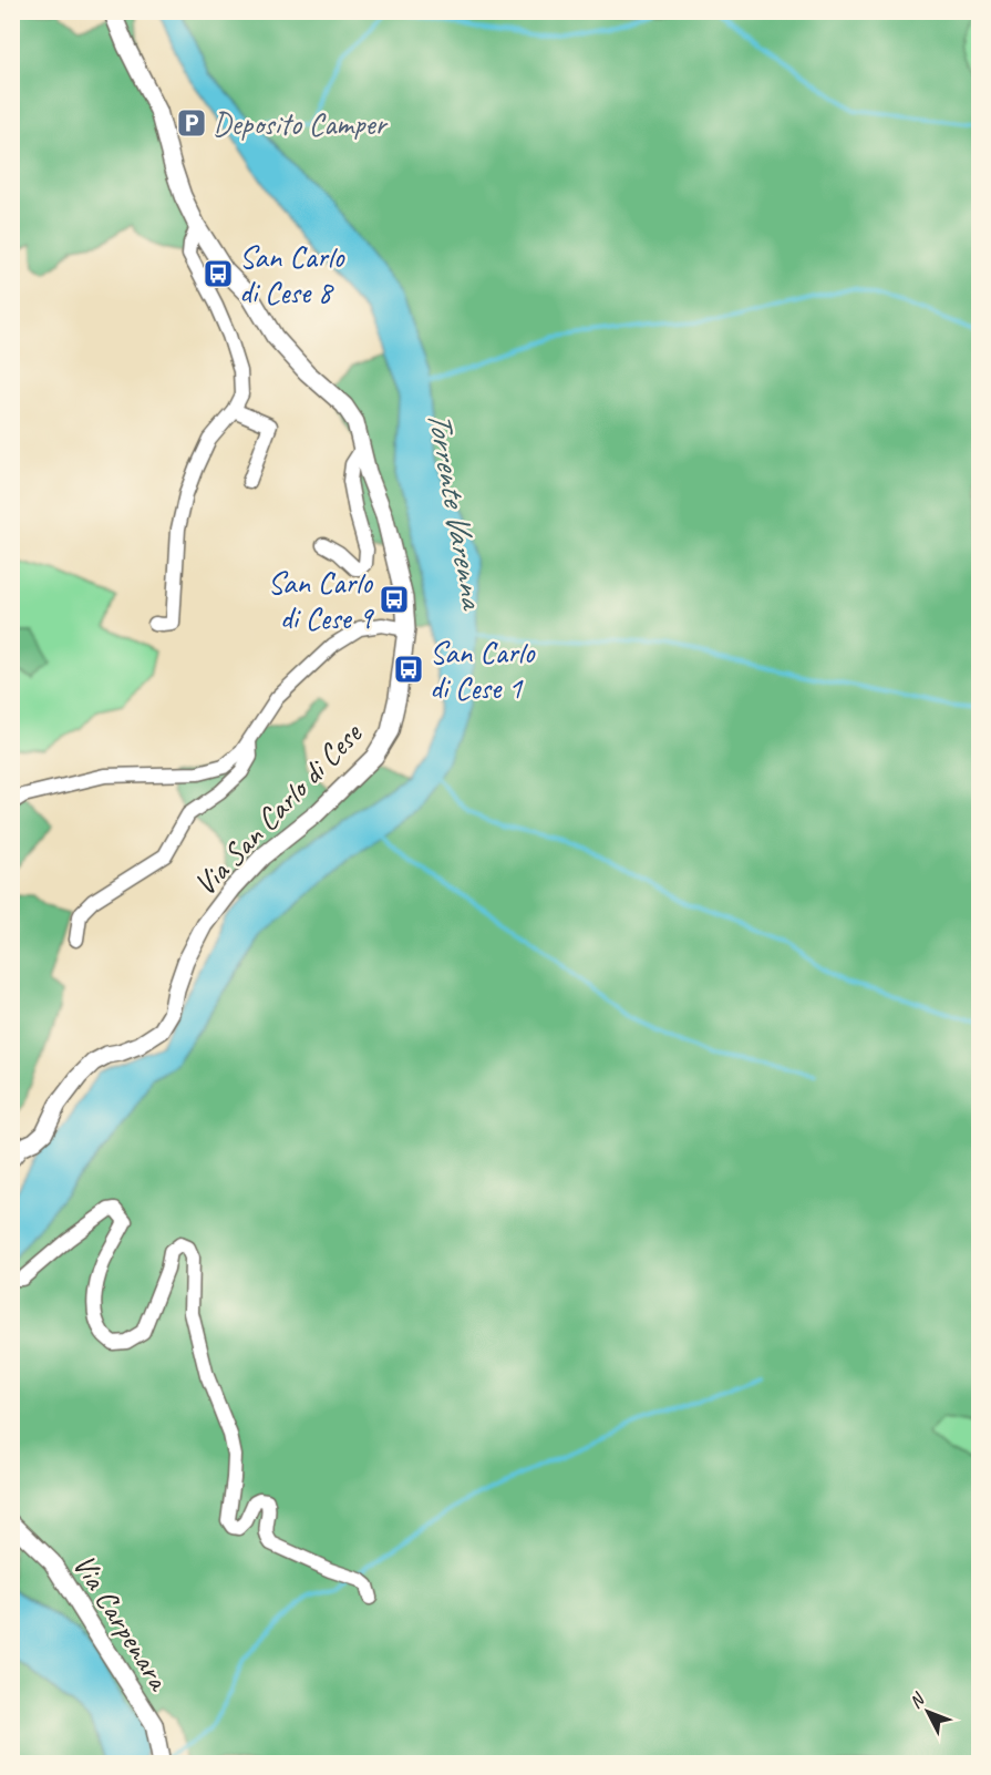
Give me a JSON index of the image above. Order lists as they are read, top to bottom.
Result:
{
  "streets": {
    "street": ["Via San Carlo di Cese", "Via Carpenara"]
  },
  "water": ["Torrente Varenna"],
  "places": {
    "parking": ["Deposito Camper"],
    "bus stop": ["San Carlo di Cese 8", "San Carlo di Cese 9", "San Carlo di Cese 1"]
  },
  "north": "top left"
}
